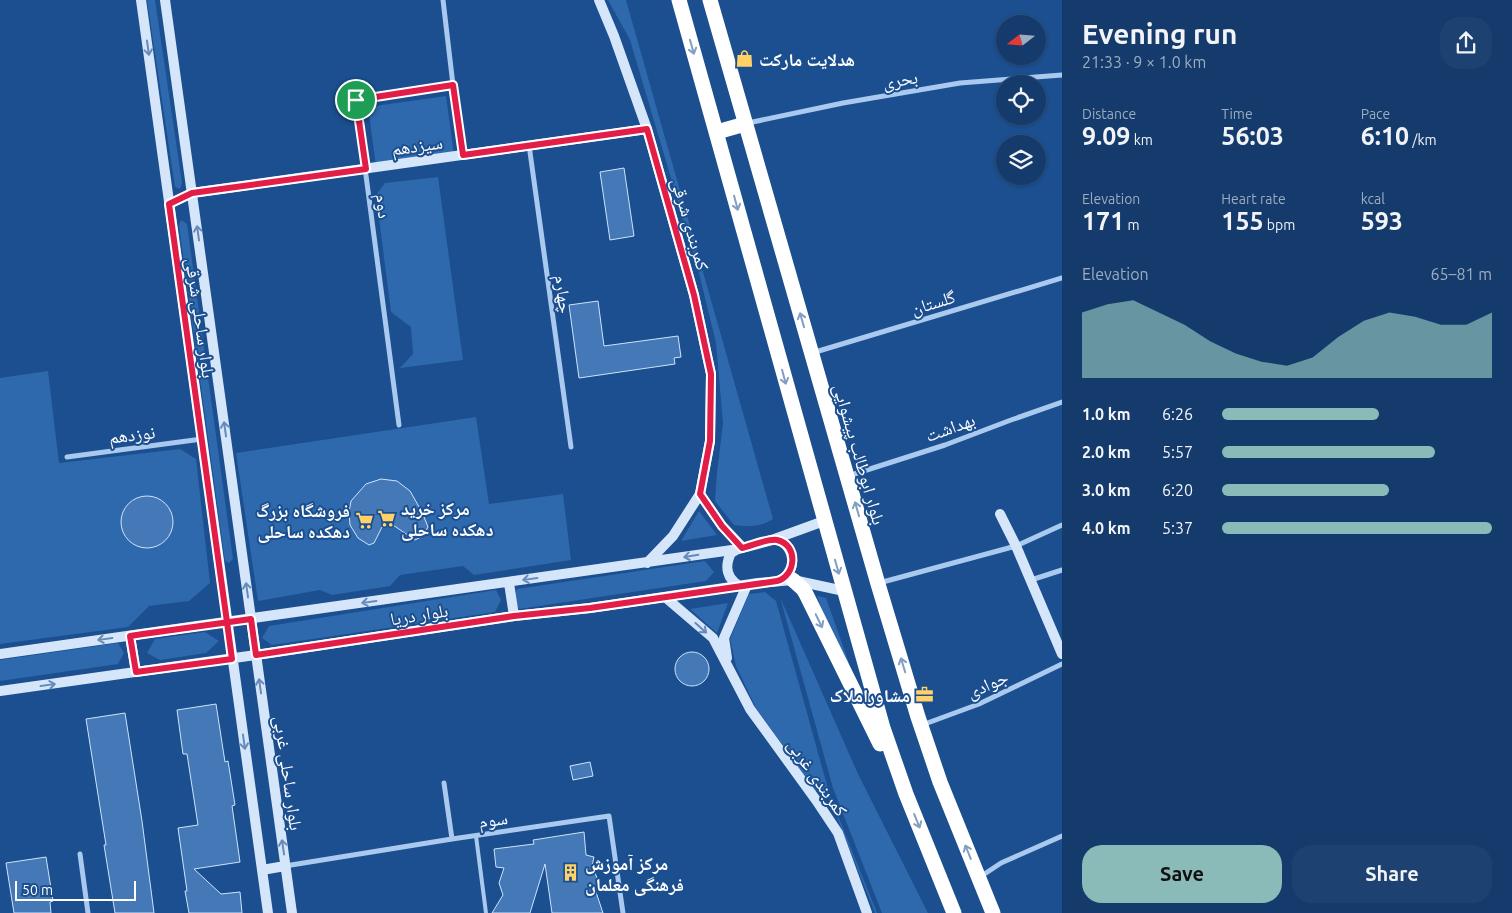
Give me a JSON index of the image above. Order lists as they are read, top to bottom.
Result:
{
  "streets": {
    "highway": ["بلوار ابوطالب پیشوایی"],
    "street": [
      "بحری",
      "سیزدهم",
      "دوم",
      "کمربندی شرقی",
      "چهارم",
      "گلستان",
      "بلوار ساحلی شرقی",
      "بهداشت",
      "نوزدهم",
      "بلوار دریا",
      "جوادی",
      "بلوار ساحلی غربی",
      "کمربندی غربی",
      "سوم"
    ]
  },
  "crossings": [
    ["بحری", "بلوار ابوطالب پیشوایی"],
    ["سیزدهم", "دوم"],
    ["سیزدهم", "کمربندی شرقی"],
    ["سیزدهم", "چهارم"],
    ["سیزدهم", "بلوار ساحلی شرقی"],
    ["گلستان", "بلوار ابوطالب پیشوایی"],
    ["بلوار ساحلی شرقی", "نوزدهم"],
    ["بلوار ساحلی شرقی", "بلوار دریا"],
    ["بلوار ساحلی شرقی", "بلوار ساحلی غربی"],
    ["بهداشت", "بلوار ابوطالب پیشوایی"],
    ["بلوار ابوطالب پیشوایی", "جوادی"],
    ["بلوار دریا", "بلوار ساحلی غربی"],
    ["بلوار دریا", "کمربندی غربی"],
    ["بلوار ساحلی غربی", "سوم"]
  ],
  "places": {
    "shop": ["هدلایت مارکت"],
    "supermarket": ["مرکز خرید دهکده ساحلی", "فروشگاه بزرگ دهکده ساحلی"],
    "office": ["مشاوراملاک"],
    "building": ["مرکز آموزش فرهنگی معلمان"]
  },
  "scale_bar": "50 m",
  "north": "left",
  "page": {
    "heading": ["Evening run", "21:33 · 9 × 1.0 km"],
    "stats": [
      ["Distance", "9.09 km"],
      ["Time", "56:03"],
      ["Pace", "6:10 /km"],
      ["Elevation", "171 m"],
      ["Heart rate", "155 bpm"],
      ["kcal", "593"]
    ],
    "chart": ["Elevation", "65–81 m"],
    "list": [
      {
        "name": "1.0 km",
        "note": "6:26"
      },
      {
        "name": "2.0 km",
        "note": "5:57"
      },
      {
        "name": "3.0 km",
        "note": "6:20"
      },
      {
        "name": "4.0 km",
        "note": "5:37"
      }
    ],
    "buttons": ["Save", "Share"],
    "scale": "50 m"
  }
}
